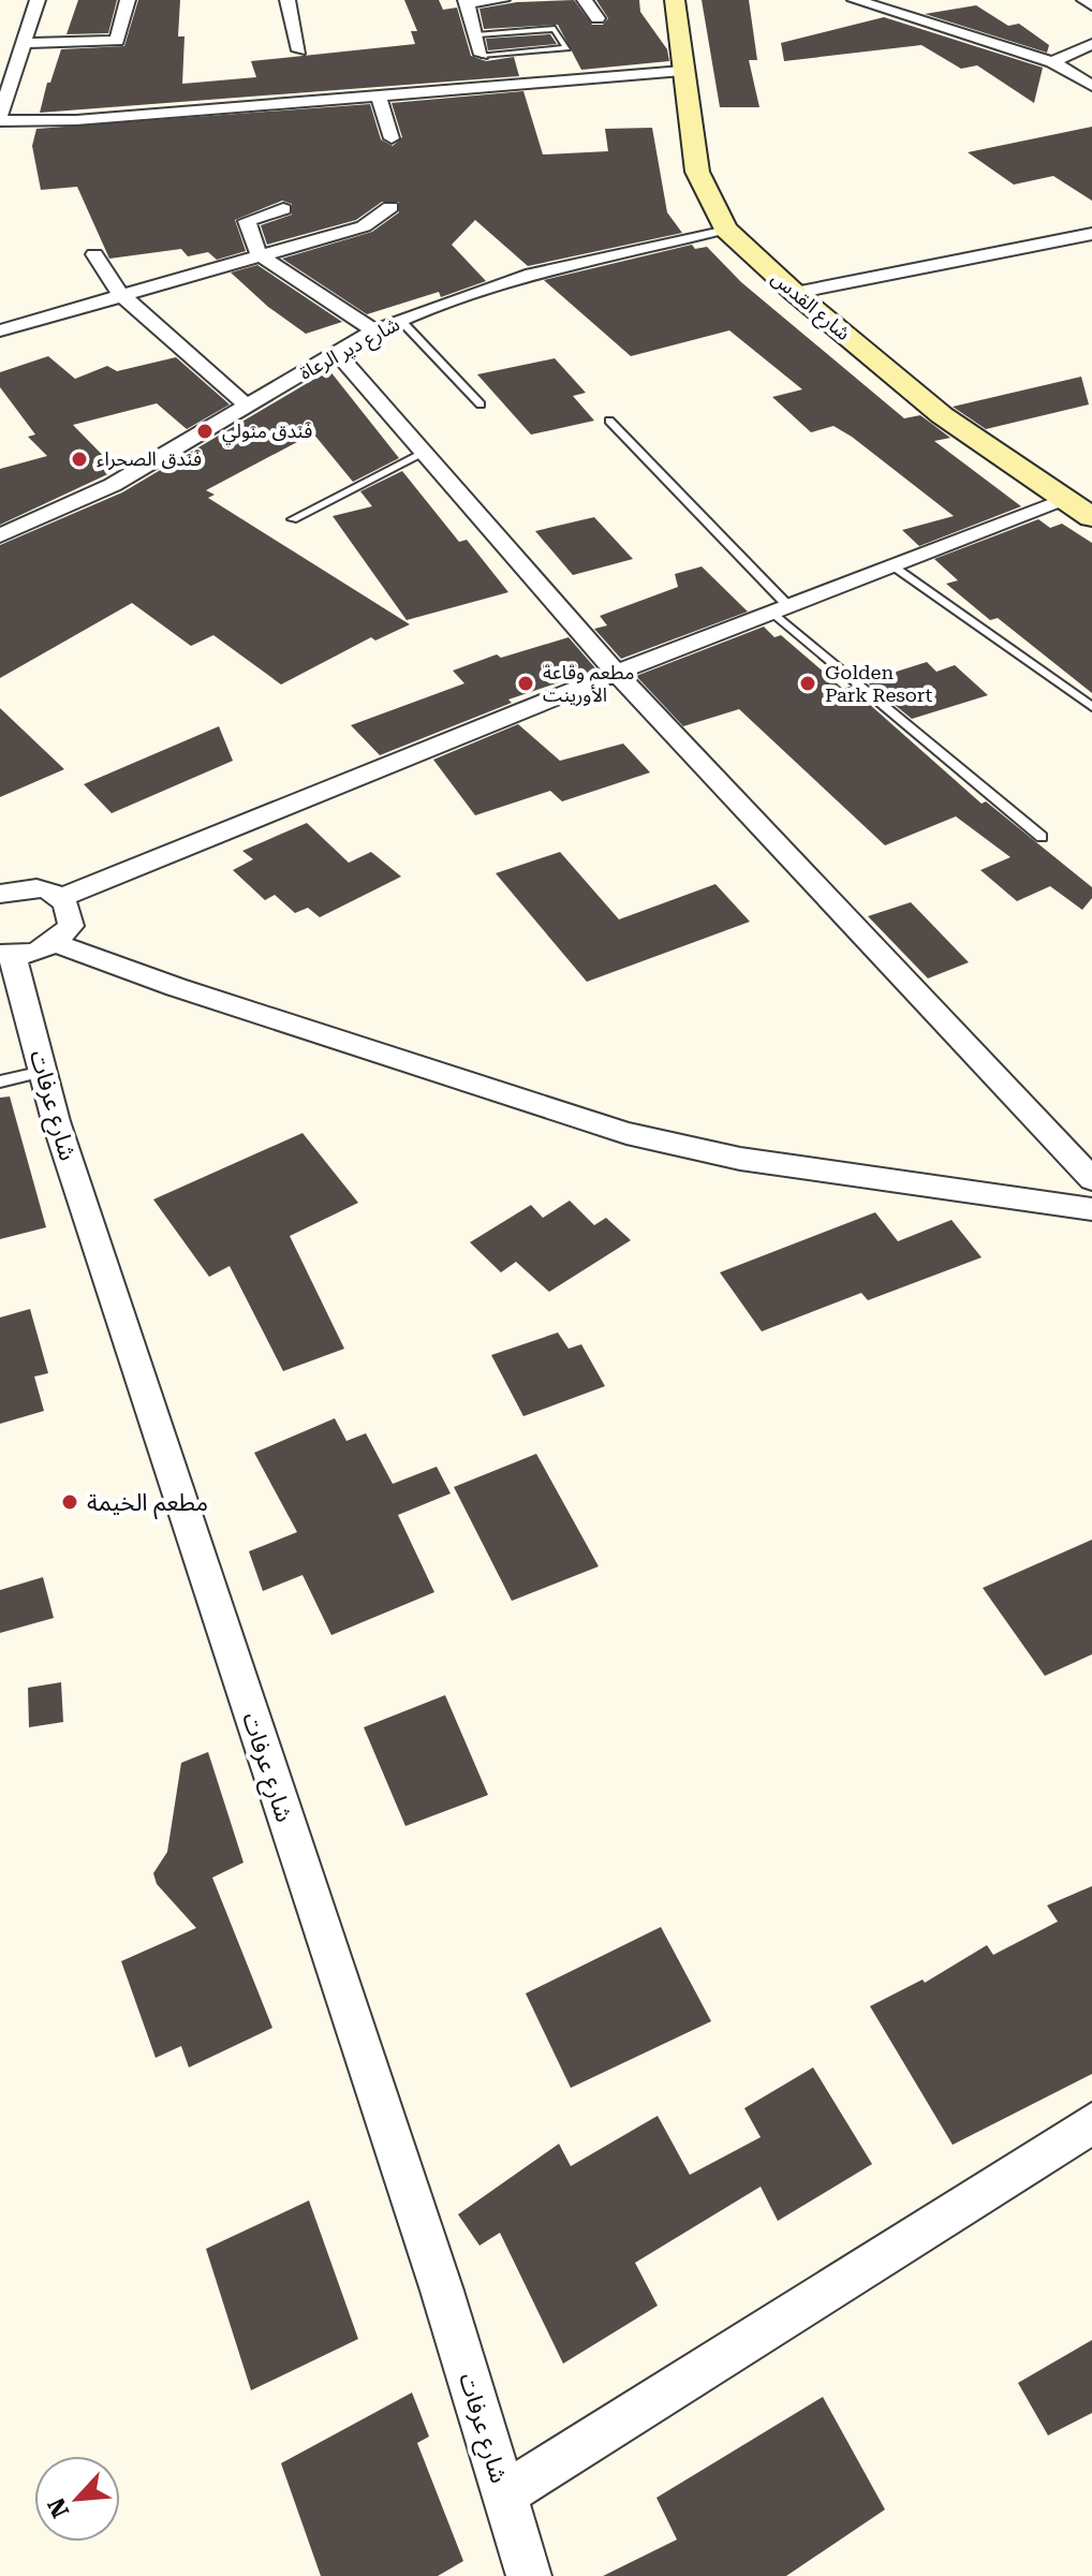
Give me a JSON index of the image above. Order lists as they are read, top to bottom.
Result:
{
  "streets": {
    "main road": ["شارع القدس"],
    "street": ["شارع دير الرعاة", "شارع عرفات"]
  },
  "crossings": [
    ["شارع القدس", "شارع دير الرعاة"]
  ],
  "places": [
    "فندق منولي",
    "فندق الصحراء",
    "مطعم وقاعة الأورينت",
    "Golden Park Resort",
    "مطعم الخيمة"
  ],
  "north": "bottom left"
}
